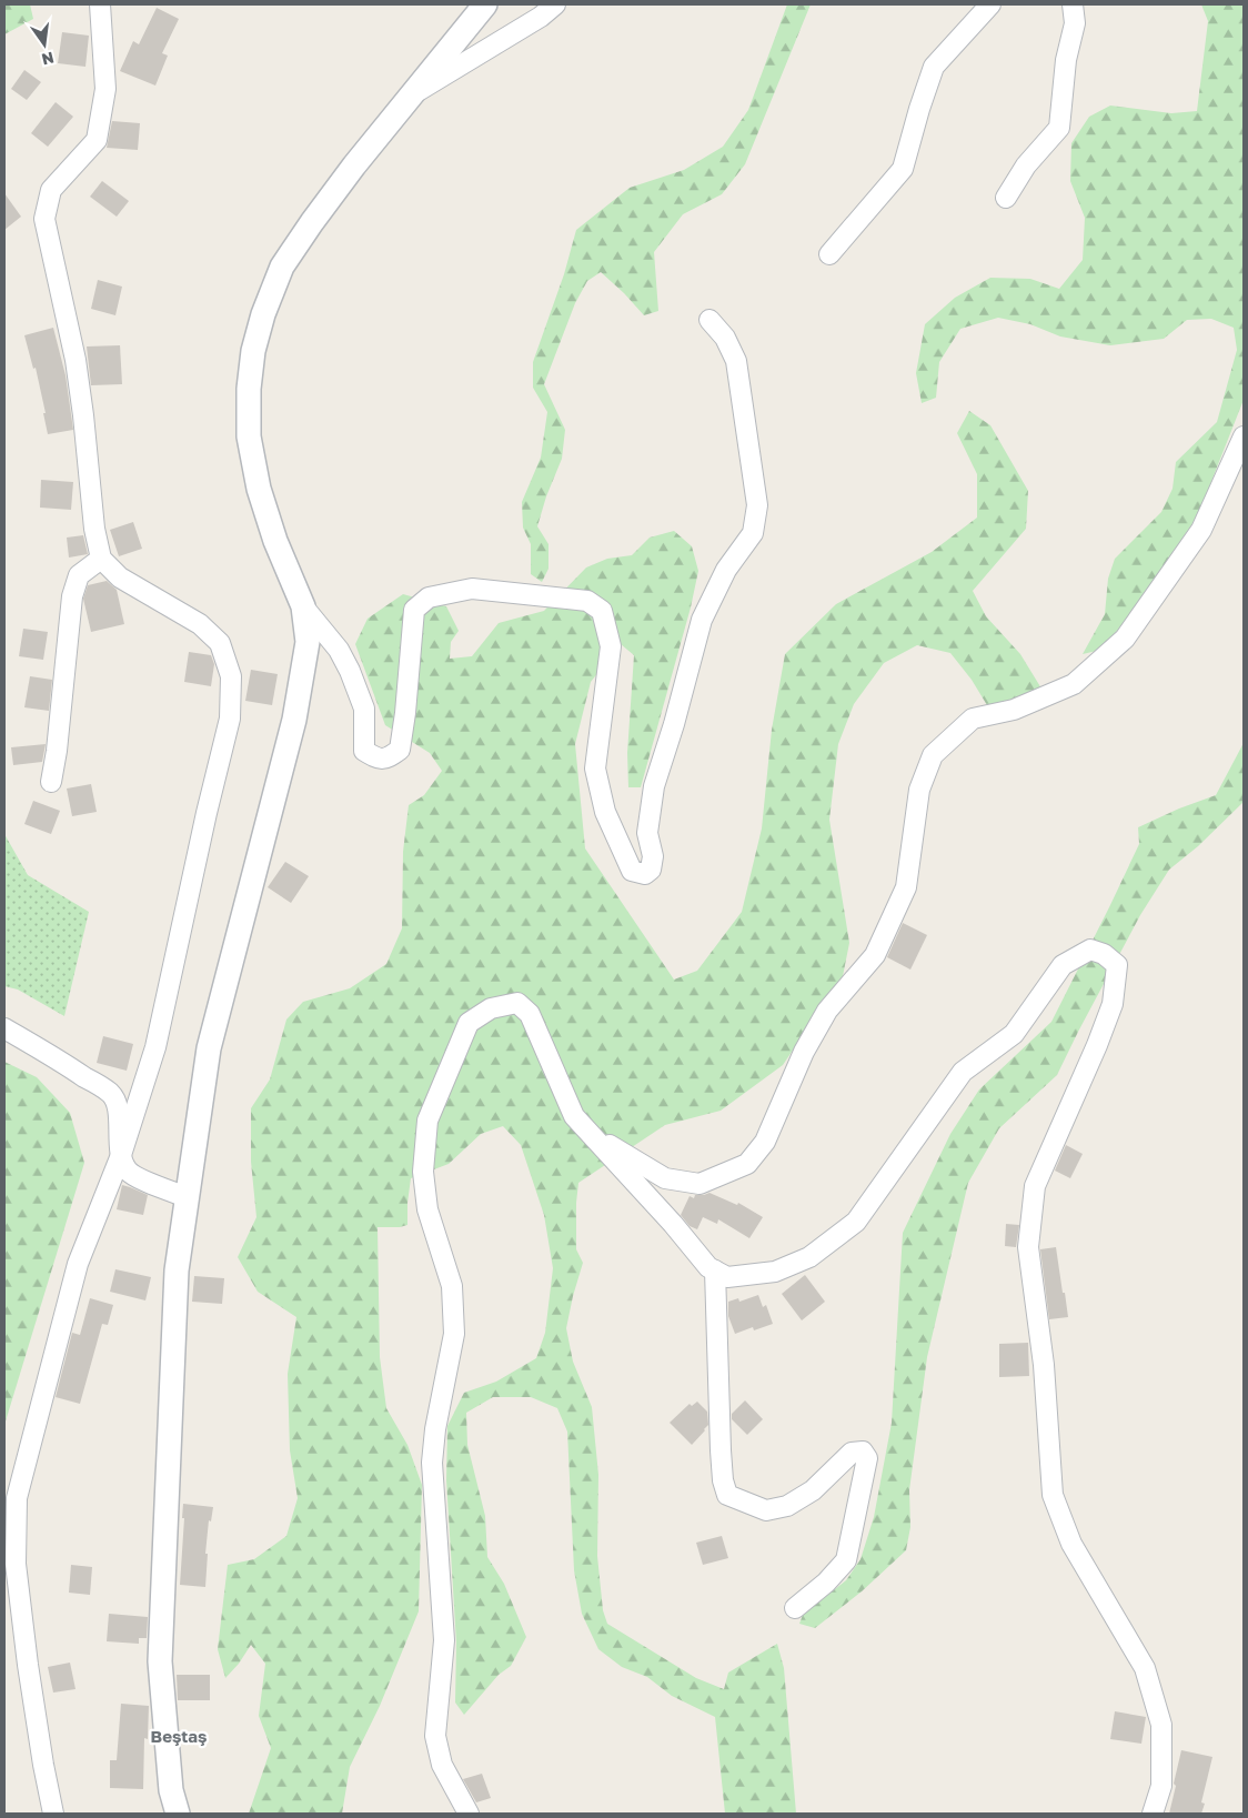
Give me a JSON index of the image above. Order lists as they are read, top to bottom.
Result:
{
  "districts": ["Beştaş"],
  "north": "bottom"
}
